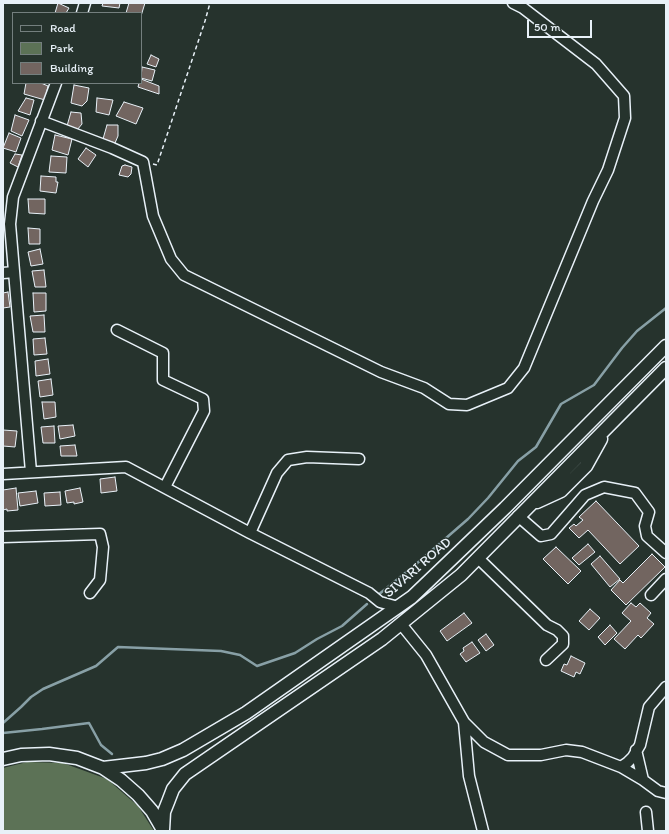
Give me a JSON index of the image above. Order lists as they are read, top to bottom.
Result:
{
  "streets": {
    "main road": ["SIVARI ROAD"]
  },
  "legend": ["Road", "Park", "Building"],
  "scale_bar": "50 m"
}
